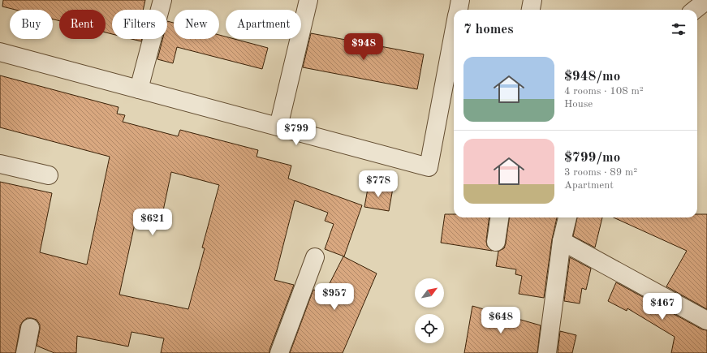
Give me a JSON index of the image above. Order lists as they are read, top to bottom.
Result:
{
  "north": "top right",
  "page": {
    "chip": [
      "Buy",
      "Rent",
      "Filters",
      "New",
      "Apartment"
    ],
    "heading": "7 homes",
    "price": [
      "$948",
      "$799",
      "$778",
      "$621",
      "$957",
      "$467",
      "$648"
    ],
    "list": [
      {
        "name": "$948/mo",
        "note": "4 rooms · 108 m² · House"
      },
      {
        "name": "$799/mo",
        "note": "3 rooms · 89 m² · Apartment"
      }
    ]
  }
}
